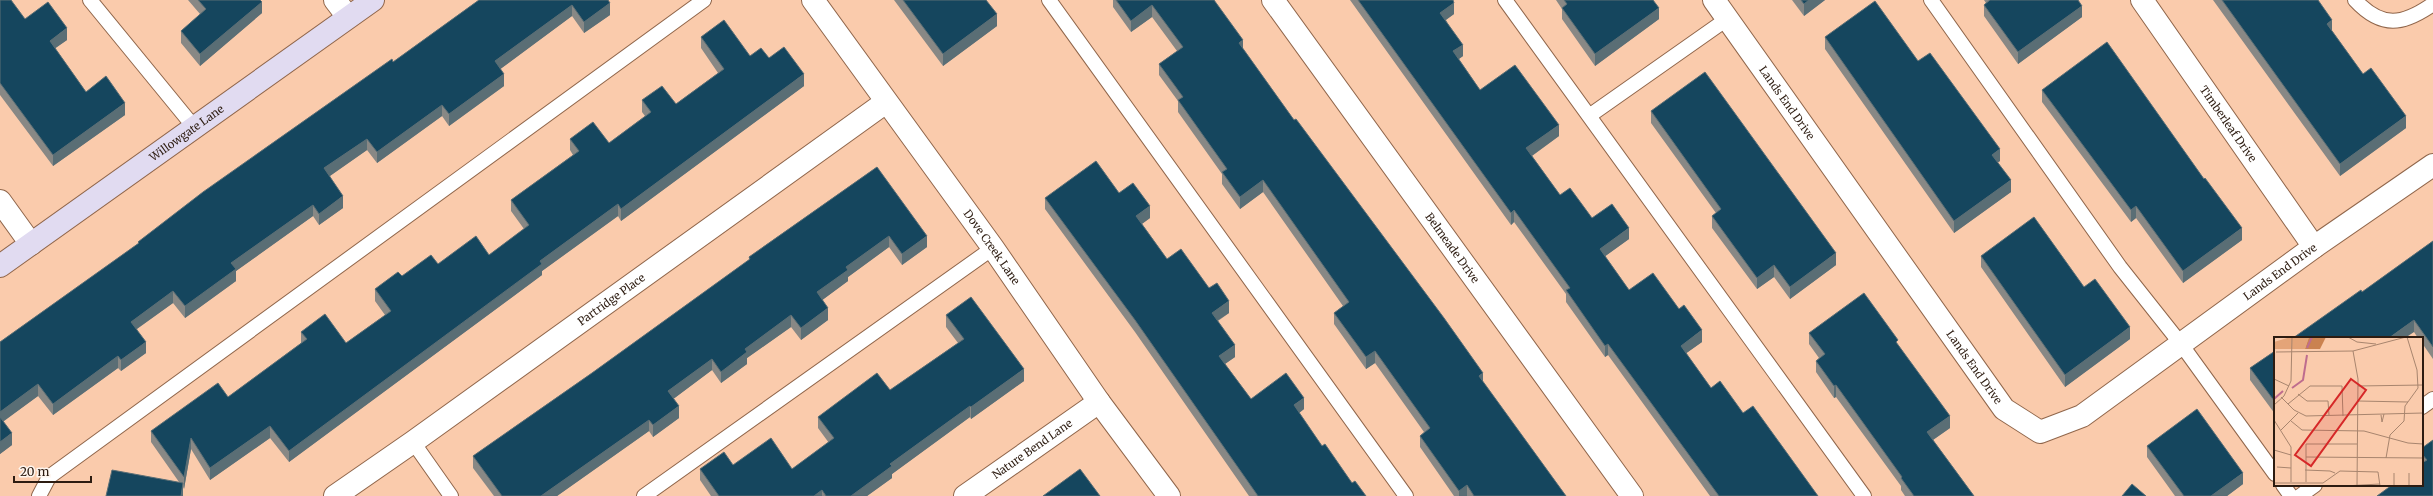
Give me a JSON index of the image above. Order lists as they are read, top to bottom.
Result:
{
  "streets": {
    "street": [
      "Lands End Drive",
      "Timberleaf Drive",
      "Willowgate Lane",
      "Dove Creek Lane",
      "Belmeade Drive",
      "Partridge Place",
      "Nature Bend Lane"
    ]
  },
  "crossings": [
    ["Lands End Drive", "Timberleaf Drive"],
    ["Dove Creek Lane", "Partridge Place"],
    ["Dove Creek Lane", "Nature Bend Lane"]
  ],
  "scale_bar": "20 m"
}
